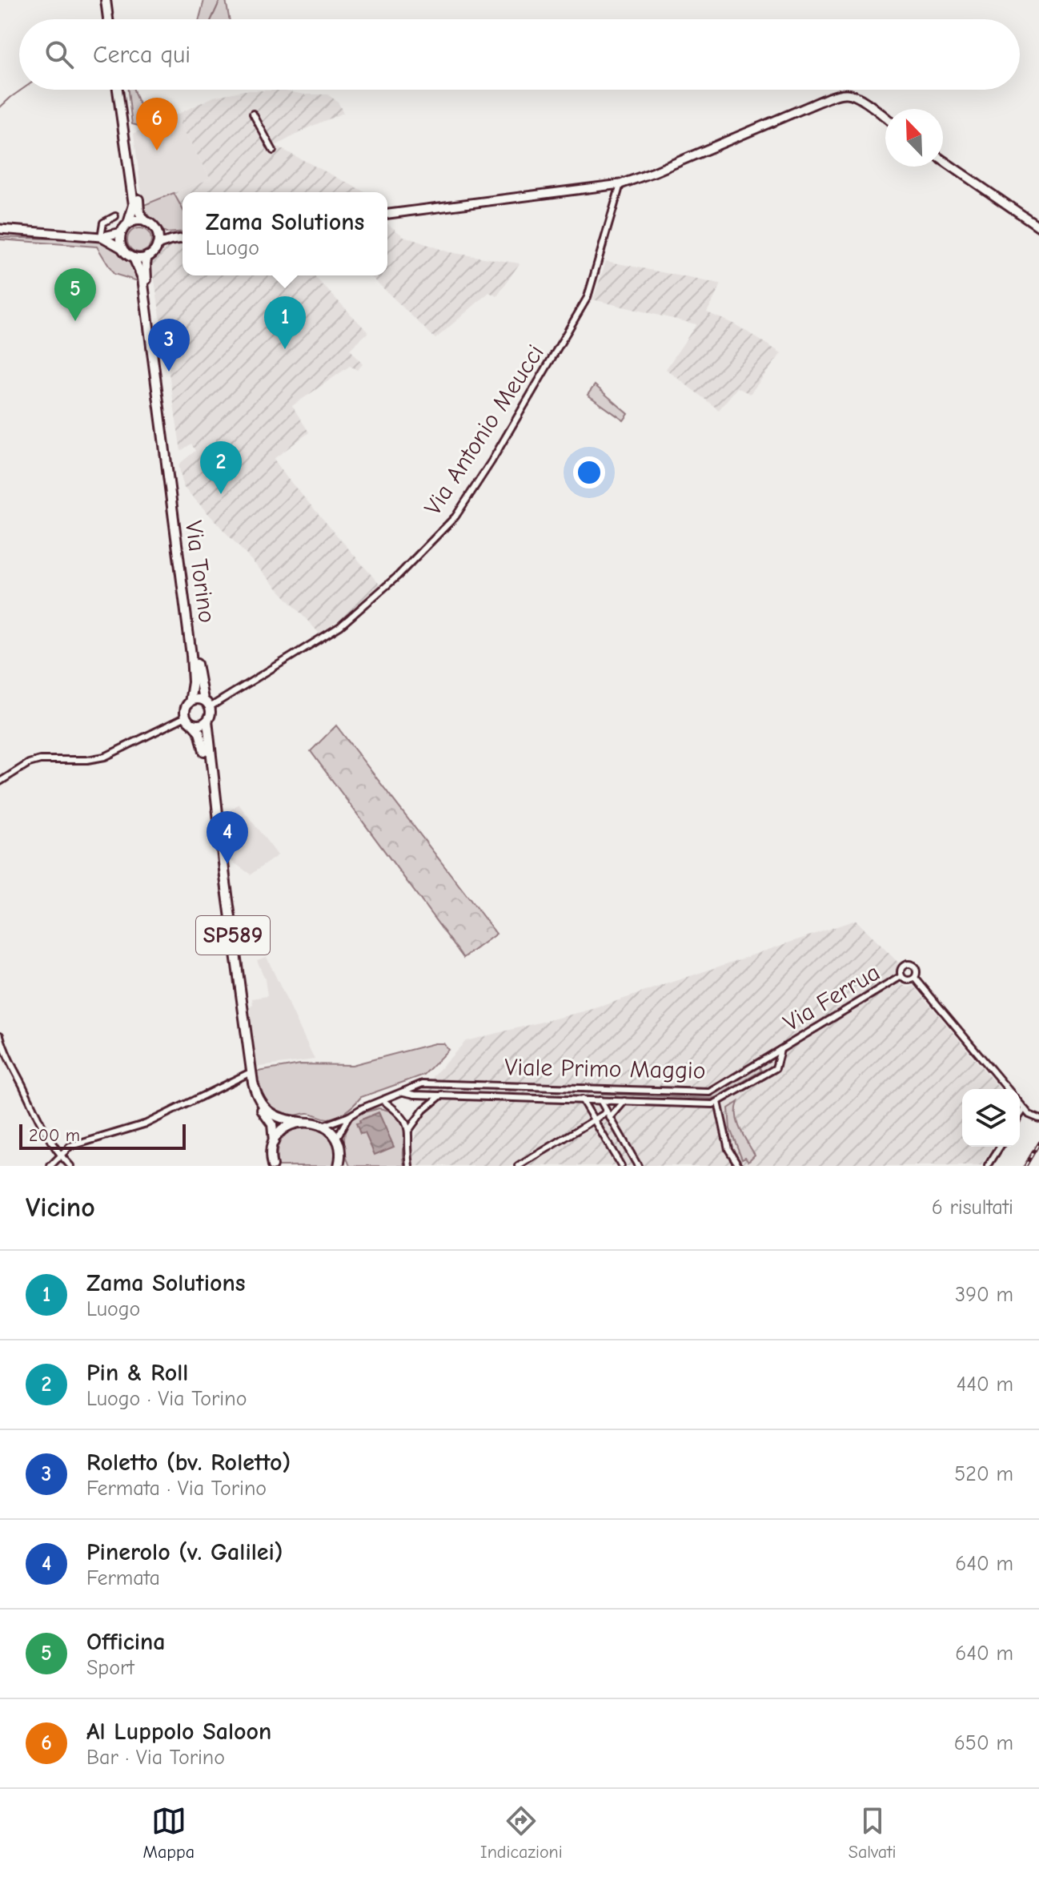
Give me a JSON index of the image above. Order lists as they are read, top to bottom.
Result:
{
  "streets": {
    "main road": ["Via Torino", "SP589"],
    "street": ["Via Antonio Meucci", "Via Ferrua", "Viale Primo Maggio"]
  },
  "crossings": [
    ["Via Antonio Meucci", "Via Torino"],
    ["Via Antonio Meucci", "SP589"],
    ["Via Torino", "SP589"],
    ["SP589", "Viale Primo Maggio"],
    ["Via Ferrua", "Viale Primo Maggio"]
  ],
  "scale_bar": "200 m",
  "north": "top left",
  "page": {
    "search": "Cerca qui",
    "pins": [
      "6",
      "5",
      "1",
      "3",
      "2",
      "4"
    ],
    "popup": ["Zama Solutions", "Luogo"],
    "scale": "200 m",
    "heading": ["Vicino", "6 risultati"],
    "list": [
      {
        "mark": "1",
        "name": "Zama Solutions",
        "note": "Luogo",
        "value": "390 m"
      },
      {
        "mark": "2",
        "name": "Pin & Roll",
        "note": "Luogo · Via Torino",
        "value": "440 m"
      },
      {
        "mark": "3",
        "name": "Roletto (bv. Roletto)",
        "note": "Fermata · Via Torino",
        "value": "520 m"
      },
      {
        "mark": "4",
        "name": "Pinerolo (v. Galilei)",
        "note": "Fermata",
        "value": "640 m"
      },
      {
        "mark": "5",
        "name": "Officina",
        "note": "Sport",
        "value": "640 m"
      },
      {
        "mark": "6",
        "name": "Al Luppolo Saloon",
        "note": "Bar · Via Torino",
        "value": "650 m"
      }
    ],
    "nav": ["Mappa", "Indicazioni", "Salvati"]
  }
}
